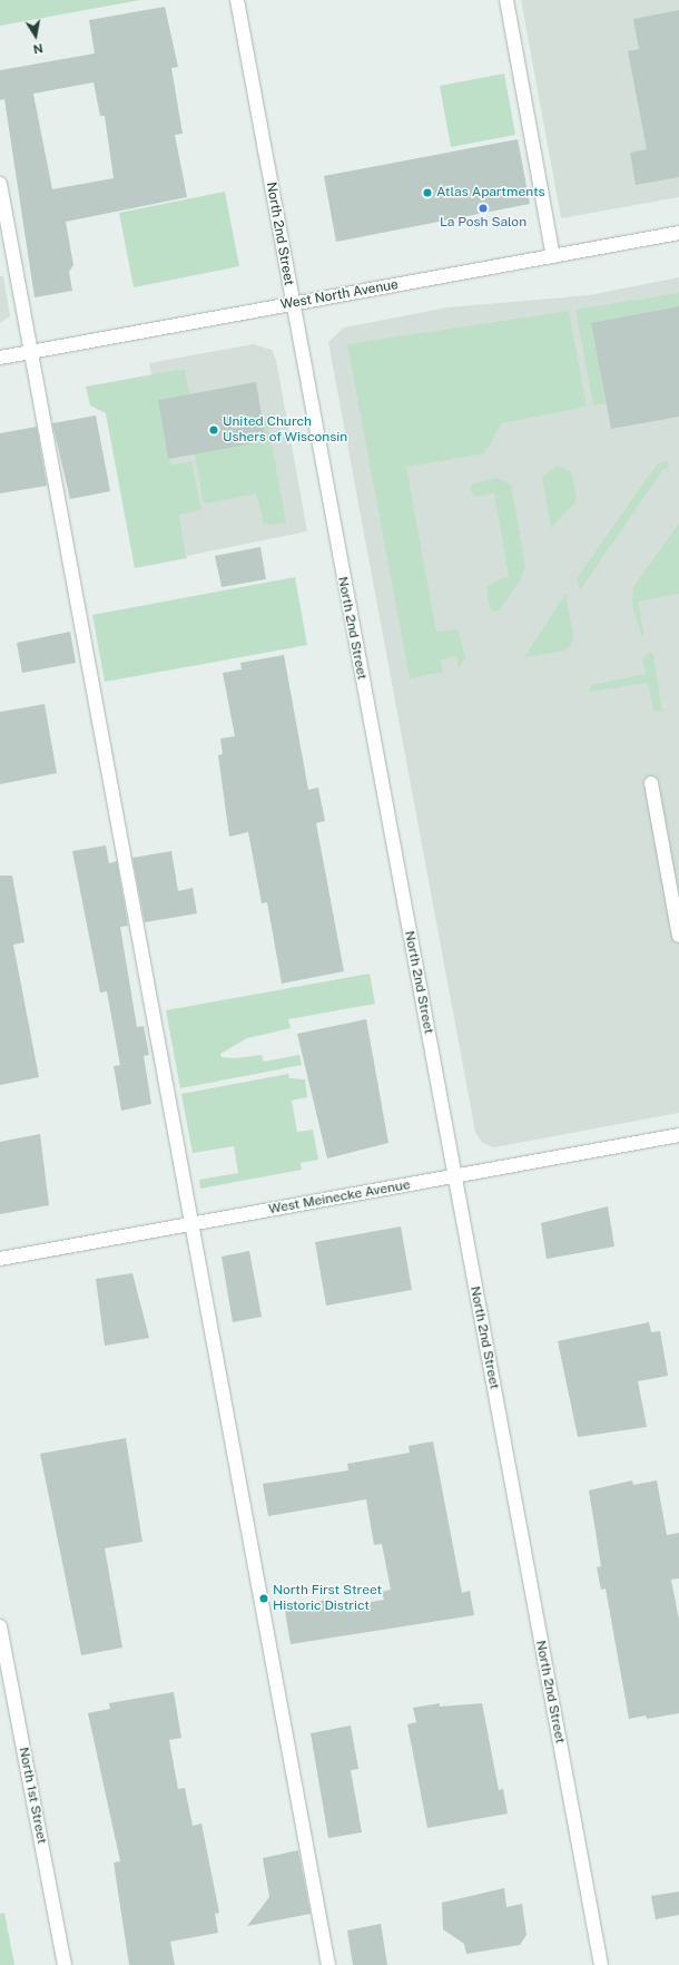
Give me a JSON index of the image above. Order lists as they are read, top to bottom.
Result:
{
  "streets": {
    "street": [
      "North 2nd Street",
      "West North Avenue",
      "West Meinecke Avenue",
      "North 1st Street"
    ]
  },
  "crossings": [
    ["North 2nd Street", "West North Avenue"],
    ["North 2nd Street", "West Meinecke Avenue"]
  ],
  "places": [
    "Atlas Apartments",
    "La Posh Salon",
    "United Church Ushers of Wisconsin",
    "North First Street Historic District"
  ],
  "north": "bottom"
}
